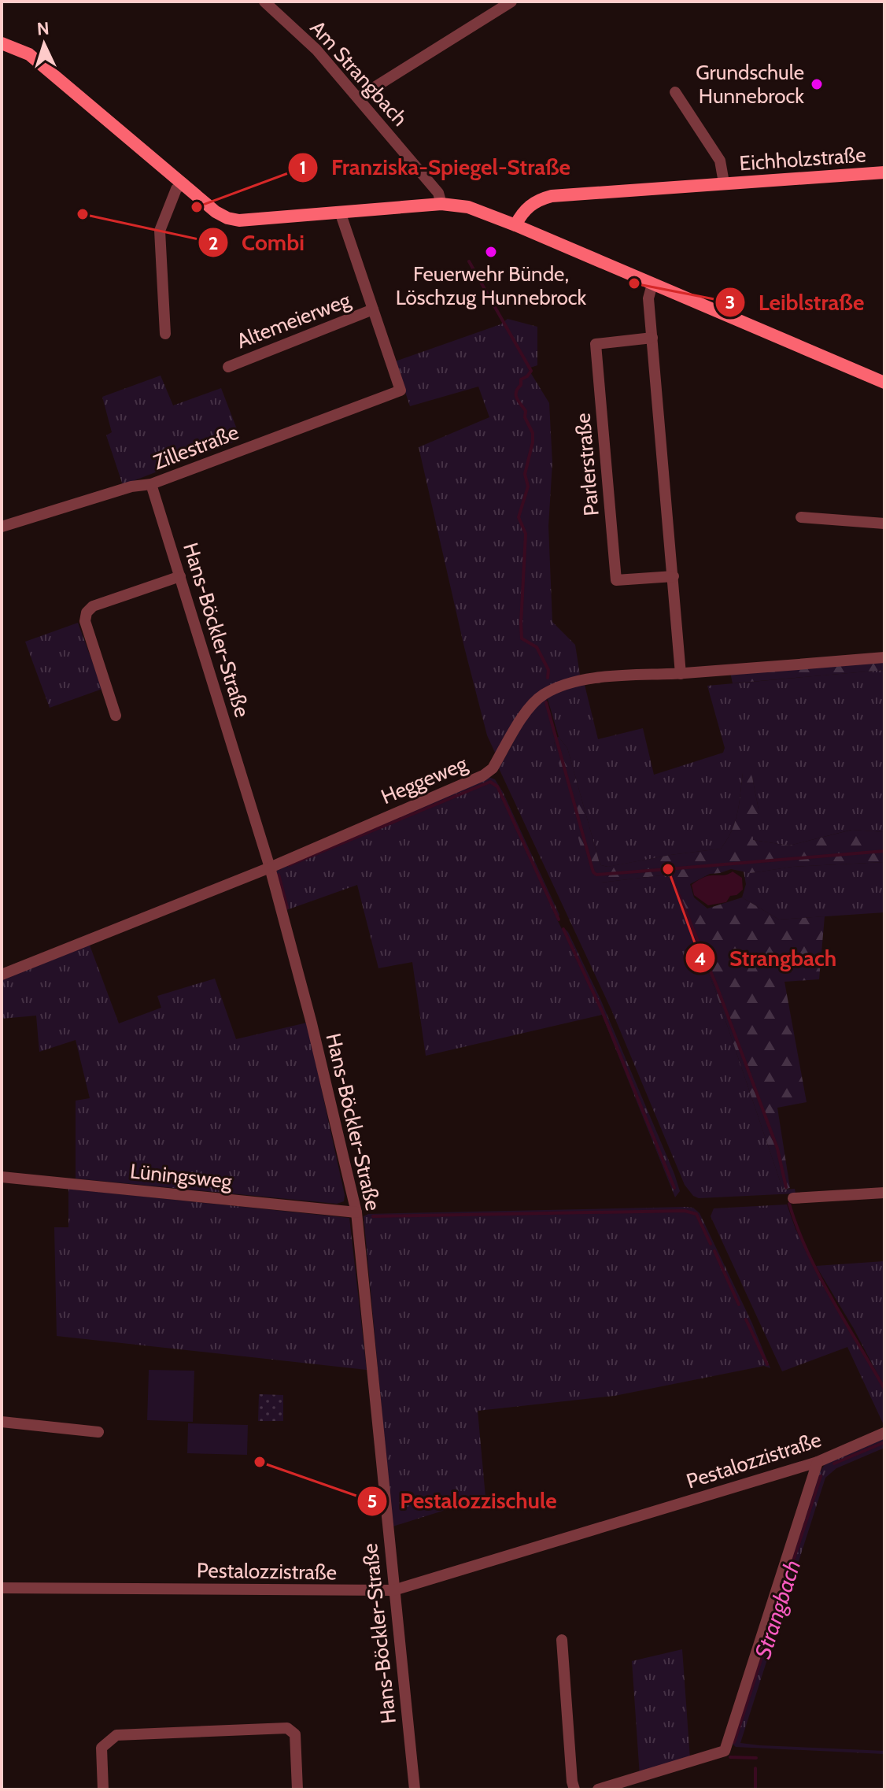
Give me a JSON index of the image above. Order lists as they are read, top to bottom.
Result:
{
  "streets": {
    "street": [
      "Am Strangbach",
      "Eichholzstraße",
      "Altemeierweg",
      "Zillestraße",
      "Parlerstraße",
      "Hans-Böckler-Straße",
      "Heggeweg",
      "Lüningsweg",
      "Pestalozzistraße"
    ]
  },
  "crossings": [
    ["Altemeierweg", "Zillestraße"],
    ["Zillestraße", "Hans-Böckler-Straße"],
    ["Hans-Böckler-Straße", "Heggeweg"],
    ["Hans-Böckler-Straße", "Lüningsweg"],
    ["Hans-Böckler-Straße", "Pestalozzistraße"]
  ],
  "water": ["Strangbach"],
  "places": [
    "Grundschule Hunnebrock",
    "Franziska-Spiegel-Straße",
    "Combi",
    "Feuerwehr Bünde, Löschzug Hunnebrock",
    "Leiblstraße",
    "Strangbach",
    "Pestalozzischule"
  ],
  "north": "top"
}
